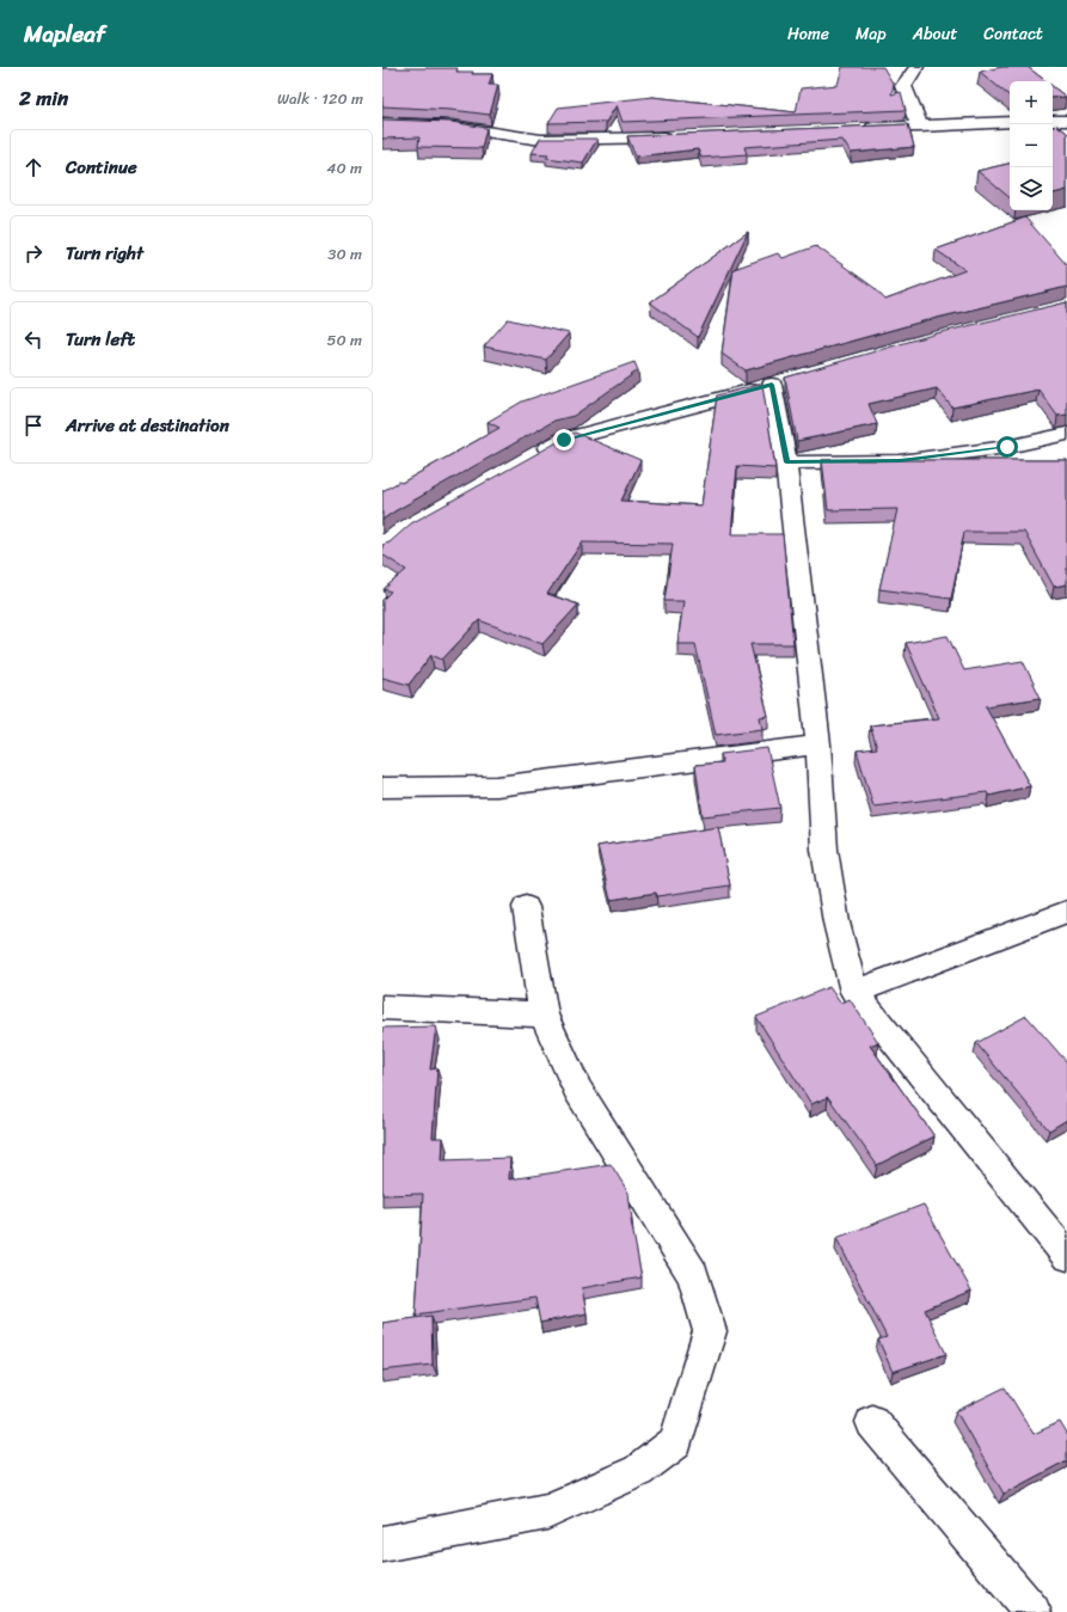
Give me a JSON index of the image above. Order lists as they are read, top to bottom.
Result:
{
  "page": {
    "header": "Mapleaf",
    "nav": [
      "Home",
      "Map",
      "About",
      "Contact"
    ],
    "heading": ["2 min", "Walk · 120 m"],
    "map_buttons": ["+", "−"],
    "list": [
      ["Continue", "40 m"],
      ["Turn right", "30 m"],
      ["Turn left", "50 m"],
      "Arrive at destination"
    ]
  }
}
